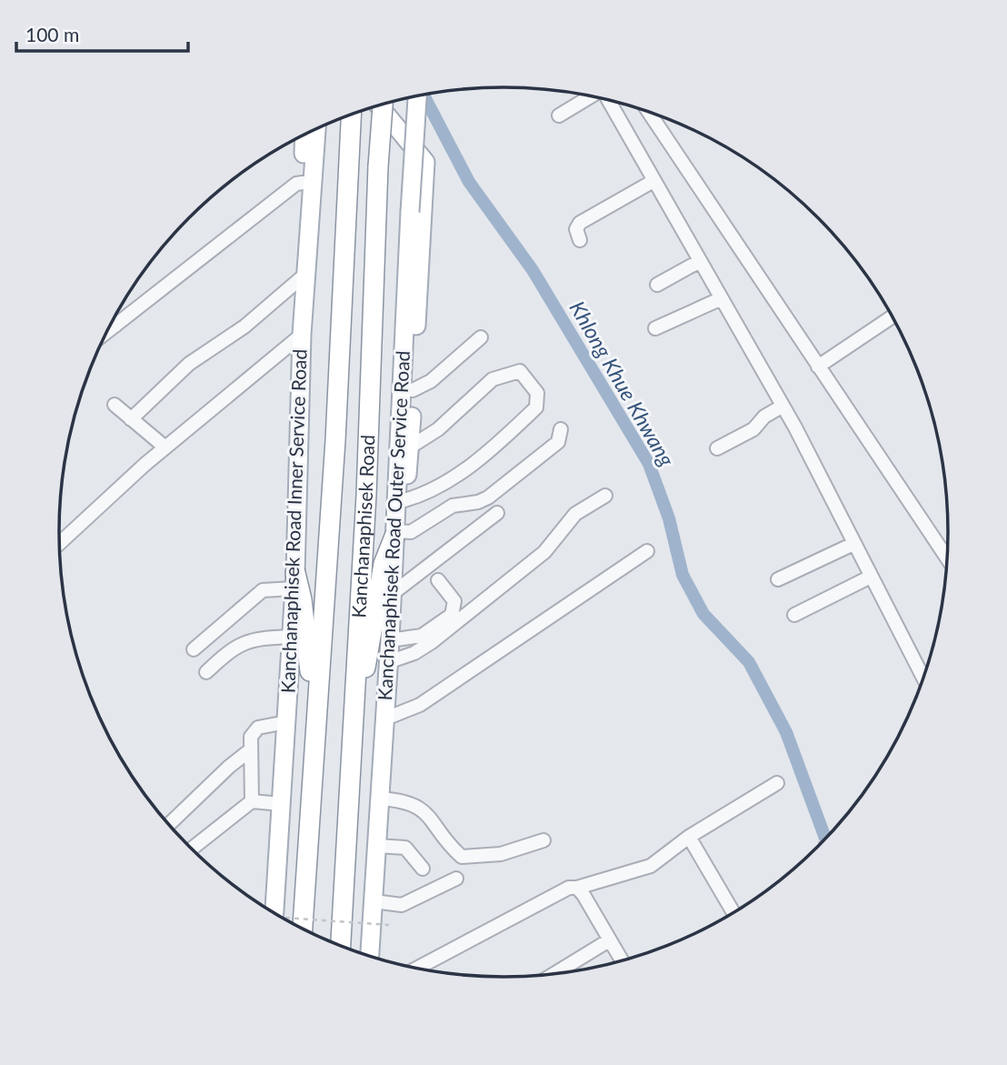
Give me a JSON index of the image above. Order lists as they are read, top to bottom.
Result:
{
  "streets": {
    "highway": ["Kanchanaphisek Road"],
    "main road": ["Kanchanaphisek Road Inner Service Road", "Kanchanaphisek Road Outer Service Road"]
  },
  "water": ["Khlong Khue Khwang"],
  "scale_bar": "100 m"
}
